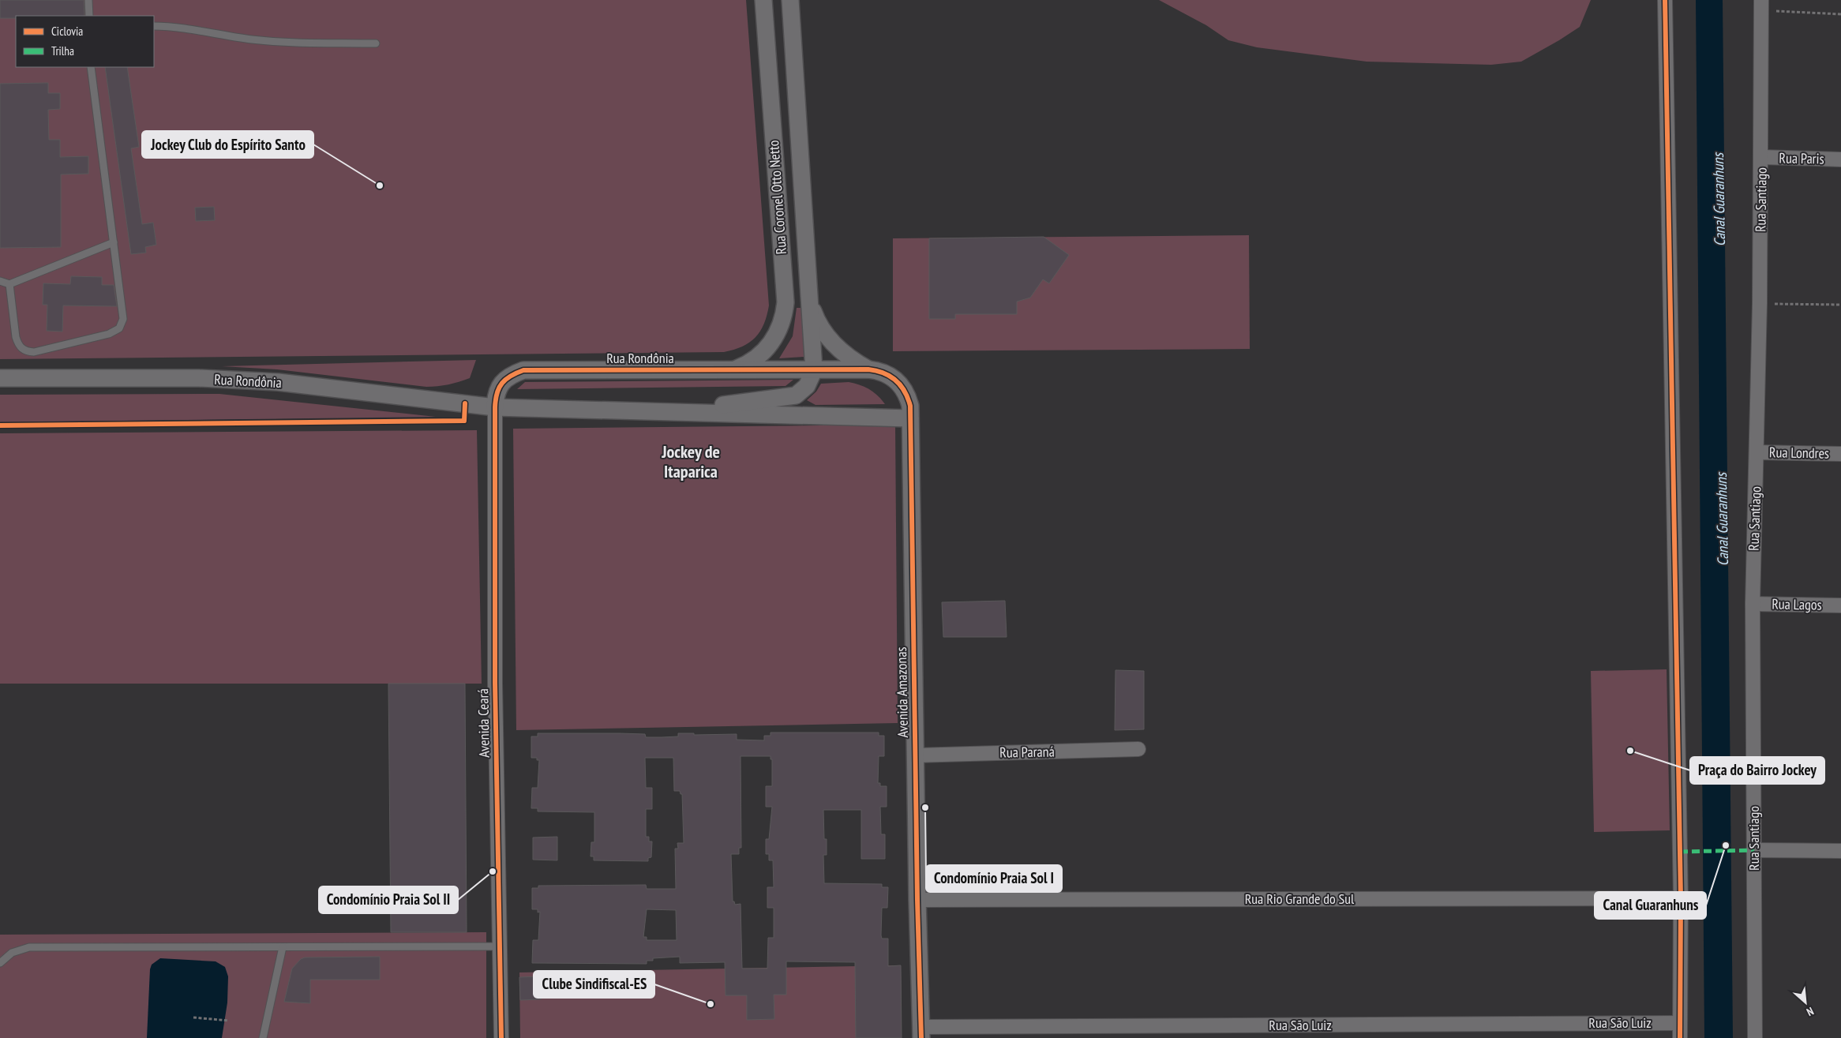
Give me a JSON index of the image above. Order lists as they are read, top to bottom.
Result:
{
  "streets": {
    "street": [
      "Rua Paris",
      "Rua Coronel Otto Netto",
      "Rua Santiago",
      "Rua Rondônia",
      "Rua Londres",
      "Rua Lagos",
      "Avenida Amazonas",
      "Avenida Ceará",
      "Rua Paraná",
      "Rua Rio Grande do Sul",
      "Rua São Luiz"
    ]
  },
  "crossings": [
    ["Rua Paris", "Rua Santiago"],
    ["Rua Coronel Otto Netto", "Rua Rondônia"],
    ["Rua Santiago", "Rua Londres"],
    ["Rua Santiago", "Rua Lagos"],
    ["Rua Rondônia", "Avenida Amazonas"],
    ["Rua Rondônia", "Avenida Ceará"],
    ["Avenida Amazonas", "Rua Paraná"],
    ["Avenida Amazonas", "Rua Rio Grande do Sul"],
    ["Avenida Amazonas", "Rua São Luiz"]
  ],
  "districts": ["Jockey de Itaparica"],
  "water": ["Canal Guaranhuns"],
  "places": [
    "Jockey Club do Espírito Santo",
    "Praça do Bairro Jockey",
    "Condomínio Praia Sol I",
    "Canal Guaranhuns",
    "Condomínio Praia Sol II",
    "Clube Sindifiscal-ES"
  ],
  "legend": ["Ciclovia", "Trilha"],
  "north": "bottom right"
}
